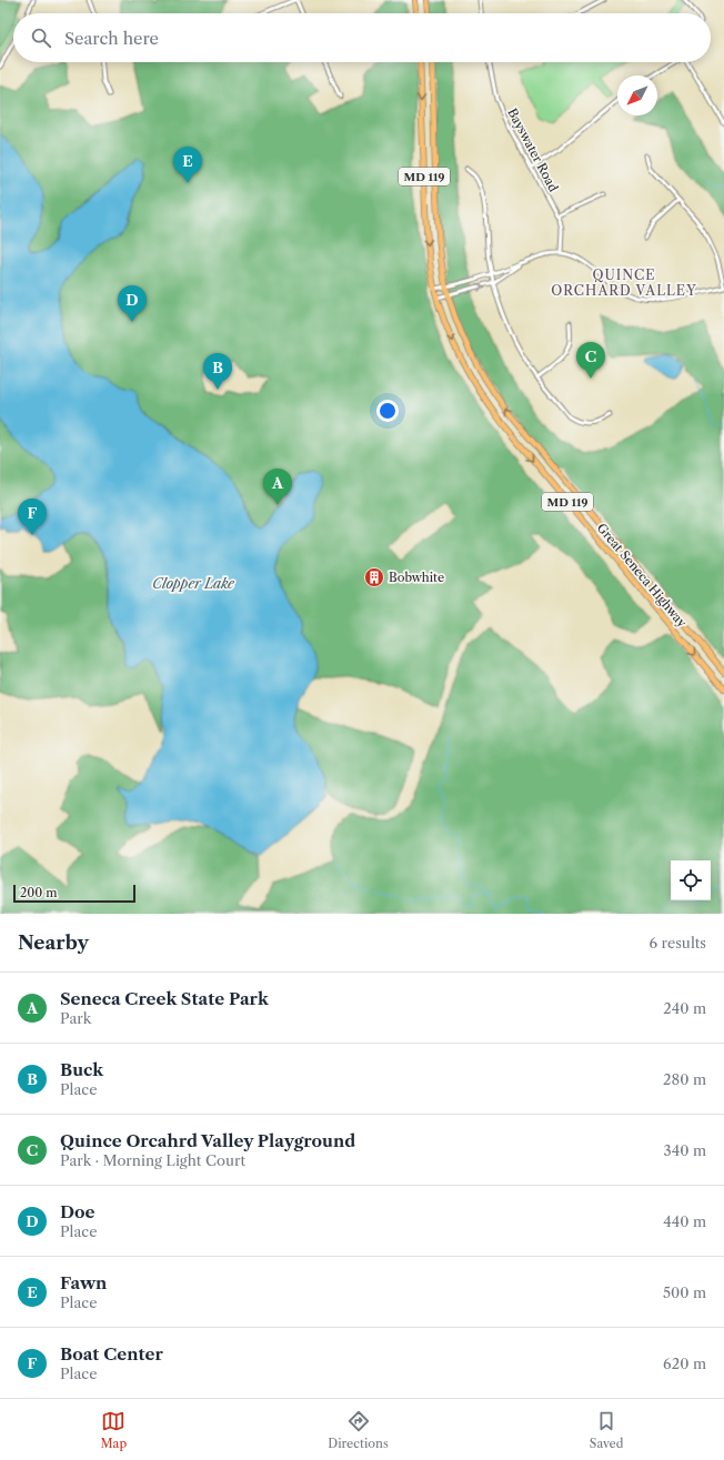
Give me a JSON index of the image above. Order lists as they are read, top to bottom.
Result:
{
  "streets": {
    "main road": ["MD 119", "Great Seneca Highway"],
    "street": ["Bayswater Road"]
  },
  "districts": ["QUINCE ORCHARD VALLEY"],
  "water": ["Clopper Lake"],
  "places": {
    "building": ["Bobwhite"]
  },
  "scale_bar": "200 m",
  "north": "bottom left",
  "page": {
    "search": "Search here",
    "pins": [
      "E",
      "D",
      "C",
      "B",
      "A",
      "F"
    ],
    "scale": "200 m",
    "heading": ["Nearby", "6 results"],
    "list": [
      {
        "mark": "A",
        "name": "Seneca Creek State Park",
        "note": "Park",
        "value": "240 m"
      },
      {
        "mark": "B",
        "name": "Buck",
        "note": "Place",
        "value": "280 m"
      },
      {
        "mark": "C",
        "name": "Quince Orcahrd Valley Playground",
        "note": "Park · Morning Light Court",
        "value": "340 m"
      },
      {
        "mark": "D",
        "name": "Doe",
        "note": "Place",
        "value": "440 m"
      },
      {
        "mark": "E",
        "name": "Fawn",
        "note": "Place",
        "value": "500 m"
      },
      {
        "mark": "F",
        "name": "Boat Center",
        "note": "Place",
        "value": "620 m"
      }
    ],
    "nav": ["Map", "Directions", "Saved"]
  }
}
